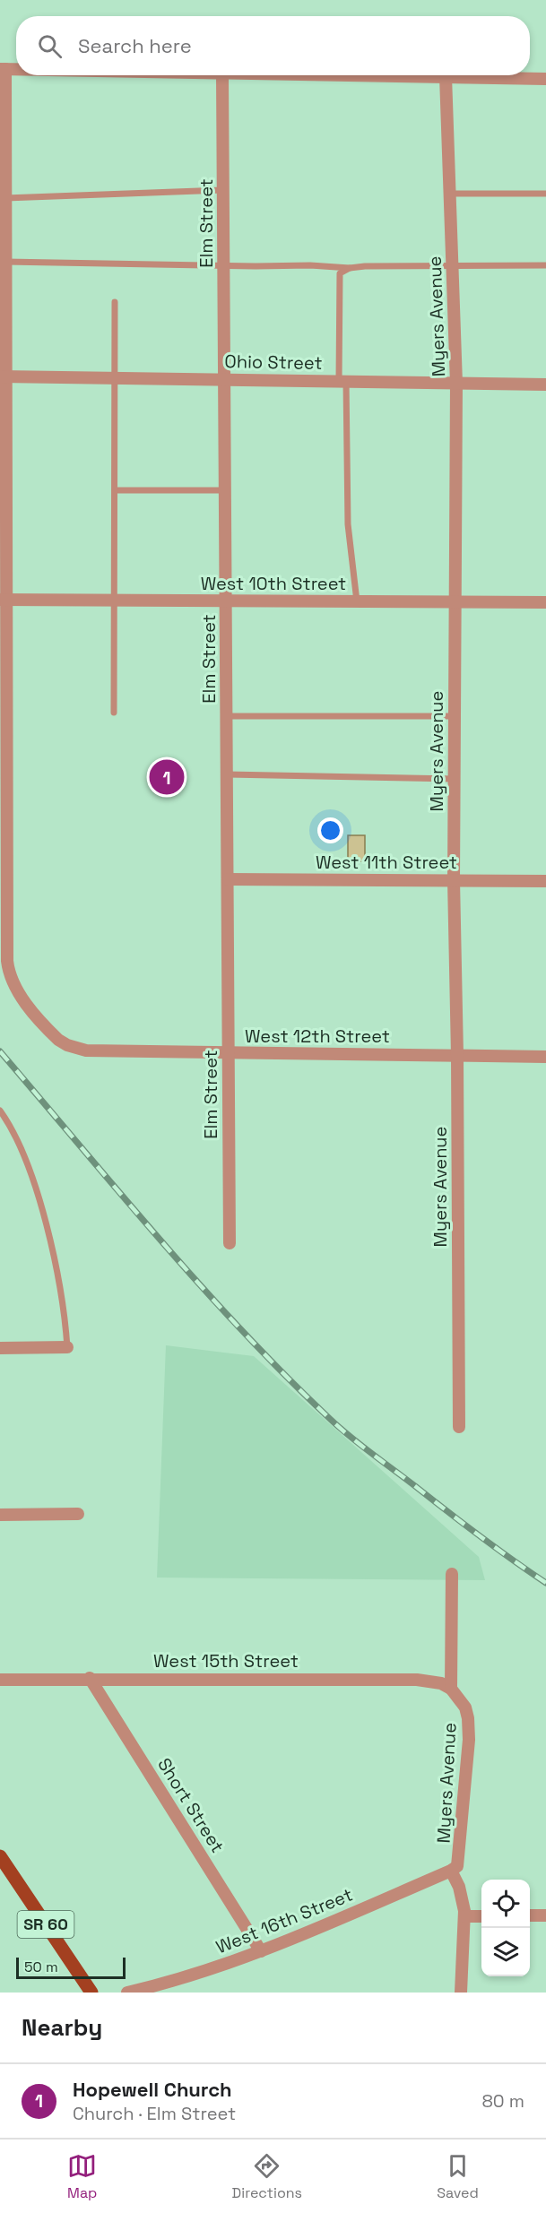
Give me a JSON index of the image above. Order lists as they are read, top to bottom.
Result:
{
  "streets": {
    "main road": ["SR 60"],
    "street": [
      "Elm Street",
      "Myers Avenue",
      "Ohio Street",
      "West 10th Street",
      "West 11th Street",
      "West 12th Street",
      "West 15th Street",
      "Short Street",
      "West 16th Street"
    ]
  },
  "crossings": [
    ["Elm Street", "Ohio Street"],
    ["Elm Street", "West 10th Street"],
    ["Elm Street", "West 11th Street"],
    ["Elm Street", "West 12th Street"],
    ["Myers Avenue", "Ohio Street"],
    ["Myers Avenue", "West 10th Street"],
    ["Myers Avenue", "West 11th Street"],
    ["Myers Avenue", "West 12th Street"],
    ["Myers Avenue", "West 15th Street"],
    ["Myers Avenue", "West 16th Street"],
    ["Ohio Street", "West 12th Street"],
    ["West 10th Street", "West 12th Street"],
    ["West 15th Street", "Short Street"],
    ["Short Street", "West 16th Street"]
  ],
  "scale_bar": "50 m",
  "page": {
    "search": "Search here",
    "pins": "1",
    "scale": "50 m",
    "heading": "Nearby",
    "list": [
      {
        "mark": "1",
        "name": "Hopewell Church",
        "note": "Church · Elm Street",
        "value": "80 m"
      }
    ],
    "nav": ["Map", "Directions", "Saved"]
  }
}
